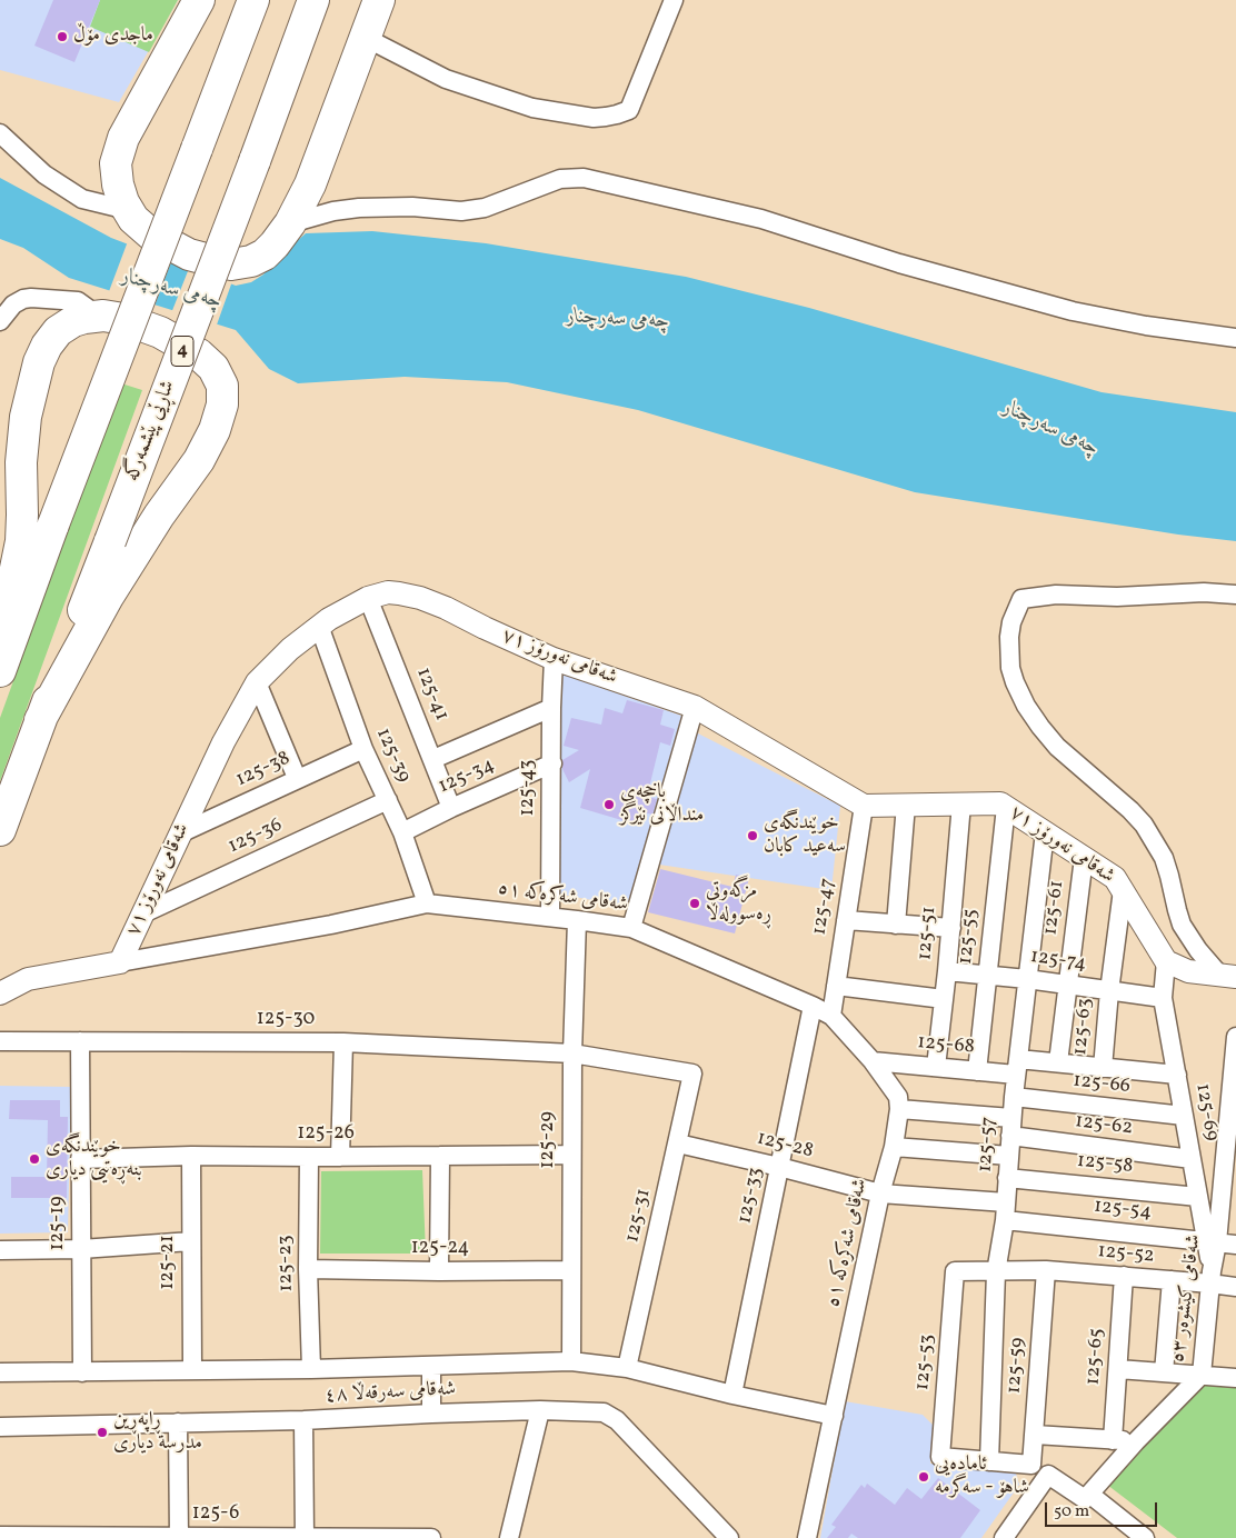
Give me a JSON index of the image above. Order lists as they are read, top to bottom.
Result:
{
  "streets": {
    "highway": ["4", "شاڕێی پێشمەرگە"],
    "street": [
      "شەقامی نەورۆز ٧١",
      "125-41",
      "125-39",
      "125-38",
      "125-34",
      "125-43",
      "125-36",
      "شەقامی شەکرەکە ٥١",
      "125-47",
      "125-61",
      "125-51",
      "125-55",
      "125-74",
      "125-30",
      "125-63",
      "125-68",
      "125-66",
      "125-69",
      "125-62",
      "125-26",
      "125-29",
      "125-57",
      "125-28",
      "125-58",
      "125-33",
      "125-54",
      "125-31",
      "125-19",
      "125-24",
      "125-52",
      "125-21",
      "125-23",
      "شەقامی کیشوەر ٥٣",
      "125-65",
      "125-53",
      "125-59",
      "شەقامی سەرقەڵا ٤٨",
      "125-6"
    ]
  },
  "crossings": [
    ["شەقامی نەورۆز ٧١", "125-41"],
    ["شەقامی نەورۆز ٧١", "125-39"],
    ["شەقامی نەورۆز ٧١", "125-38"],
    ["شەقامی نەورۆز ٧١", "125-43"],
    ["شەقامی نەورۆز ٧١", "125-36"],
    ["شەقامی نەورۆز ٧١", "شەقامی شەکرەکە ٥١"],
    ["شەقامی نەورۆز ٧١", "125-47"],
    ["شەقامی نەورۆز ٧١", "125-61"],
    ["شەقامی نەورۆز ٧١", "125-51"],
    ["شەقامی نەورۆز ٧١", "125-55"],
    ["شەقامی نەورۆز ٧١", "125-63"],
    ["شەقامی نەورۆز ٧١", "125-69"],
    ["شەقامی نەورۆز ٧١", "125-57"],
    ["125-41", "125-34"],
    ["125-39", "125-38"],
    ["125-39", "125-34"],
    ["125-39", "125-36"],
    ["125-39", "شەقامی شەکرەکە ٥١"],
    ["125-34", "125-43"],
    ["125-43", "شەقامی شەکرەکە ٥١"],
    ["شەقامی شەکرەکە ٥١", "125-47"],
    ["شەقامی شەکرەکە ٥١", "125-68"],
    ["شەقامی شەکرەکە ٥١", "125-29"],
    ["شەقامی شەکرەکە ٥١", "125-28"],
    ["شەقامی شەکرەکە ٥١", "125-33"],
    ["125-61", "125-74"],
    ["125-61", "125-68"],
    ["125-51", "125-74"],
    ["125-51", "125-68"],
    ["125-55", "125-74"],
    ["125-55", "125-68"],
    ["125-74", "125-63"],
    ["125-74", "125-69"],
    ["125-74", "125-57"],
    ["125-30", "125-29"],
    ["125-30", "125-31"],
    ["125-30", "125-19"],
    ["125-63", "125-68"],
    ["125-68", "125-69"],
    ["125-68", "125-57"],
    ["125-66", "125-69"],
    ["125-66", "125-57"],
    ["125-69", "125-62"],
    ["125-69", "125-58"],
    ["125-69", "125-54"],
    ["125-69", "125-52"],
    ["125-69", "شەقامی کیشوەر ٥٣"],
    ["125-62", "125-57"],
    ["125-26", "125-29"],
    ["125-26", "125-19"],
    ["125-26", "125-21"],
    ["125-26", "125-23"],
    ["125-29", "125-24"],
    ["125-57", "125-28"],
    ["125-57", "125-58"],
    ["125-57", "125-54"],
    ["125-57", "125-52"],
    ["125-57", "125-53"],
    ["125-28", "125-33"],
    ["125-28", "125-54"],
    ["125-28", "125-31"],
    ["125-54", "شەقامی کیشوەر ٥٣"],
    ["125-24", "125-23"],
    ["125-52", "شەقامی کیشوەر ٥٣"],
    ["125-52", "125-65"],
    ["125-52", "125-53"],
    ["125-52", "125-59"]
  ],
  "water": ["چەمی سەرچنار"],
  "places": [
    "ماجدی مۆڵ",
    "باخچەی منداڵانی نێرگز",
    "خوێندنگەی سەعید کابان",
    "مزگەوتی ڕەسوولەڵا",
    "خوێندنگەی بنەڕەتیی دیاری",
    "ڕاپەڕین مدرسة ديارى",
    "ئامادەیی شاهۆ - سەگرمە"
  ],
  "scale_bar": "50 m"
}
